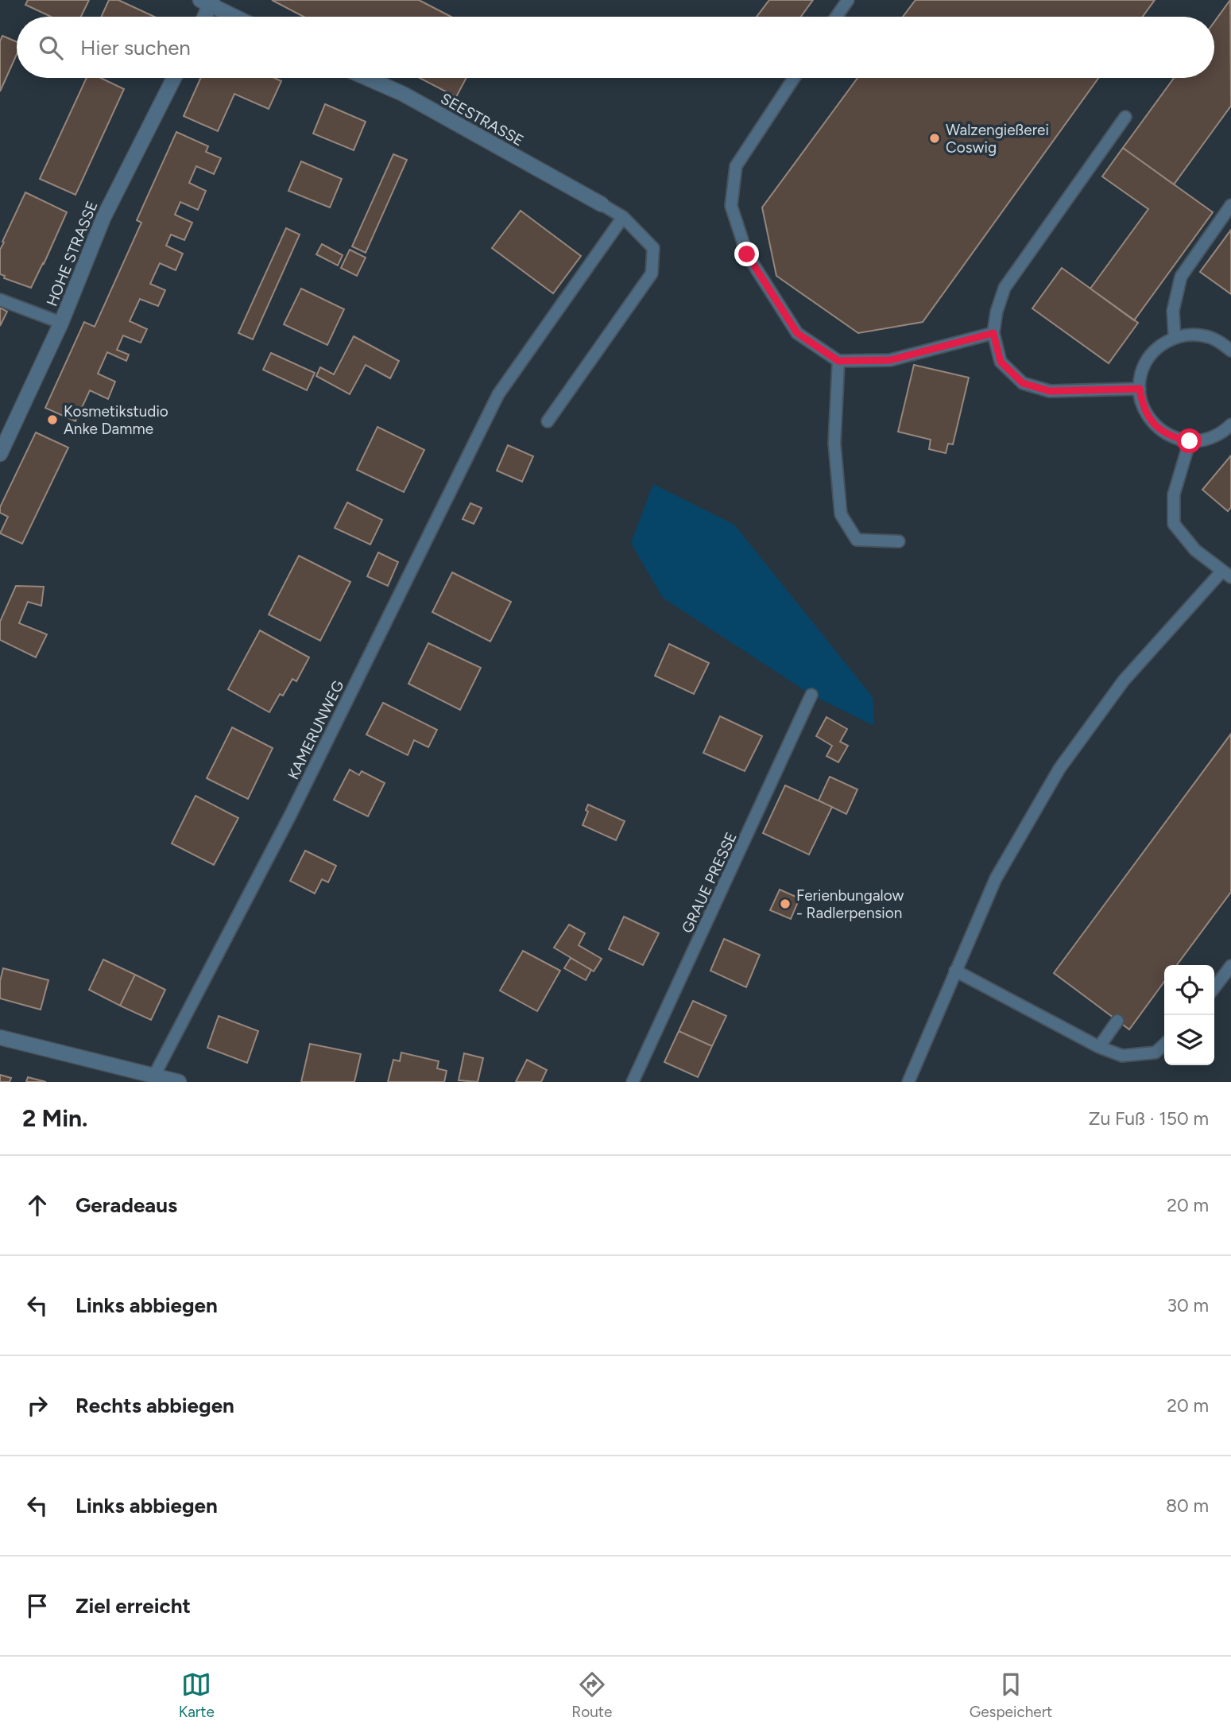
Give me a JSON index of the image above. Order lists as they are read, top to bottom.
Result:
{
  "streets": {
    "street": ["SEESTRASSE", "HOHE STRASSE"],
    "lane": ["KAMERUNWEG", "GRAUE PRESSE"]
  },
  "places": ["Walzengießerei Coswig", "Kosmetikstudio Anke Damme", "Ferienbungalow - Radlerpension"],
  "page": {
    "search": "Hier suchen",
    "heading": ["2 Min.", "Zu Fuß · 150 m"],
    "list": [
      ["Geradeaus", "20 m"],
      ["Links abbiegen", "30 m"],
      ["Rechts abbiegen", "20 m"],
      ["Links abbiegen", "80 m"],
      "Ziel erreicht"
    ],
    "nav": ["Karte", "Route", "Gespeichert"]
  }
}
